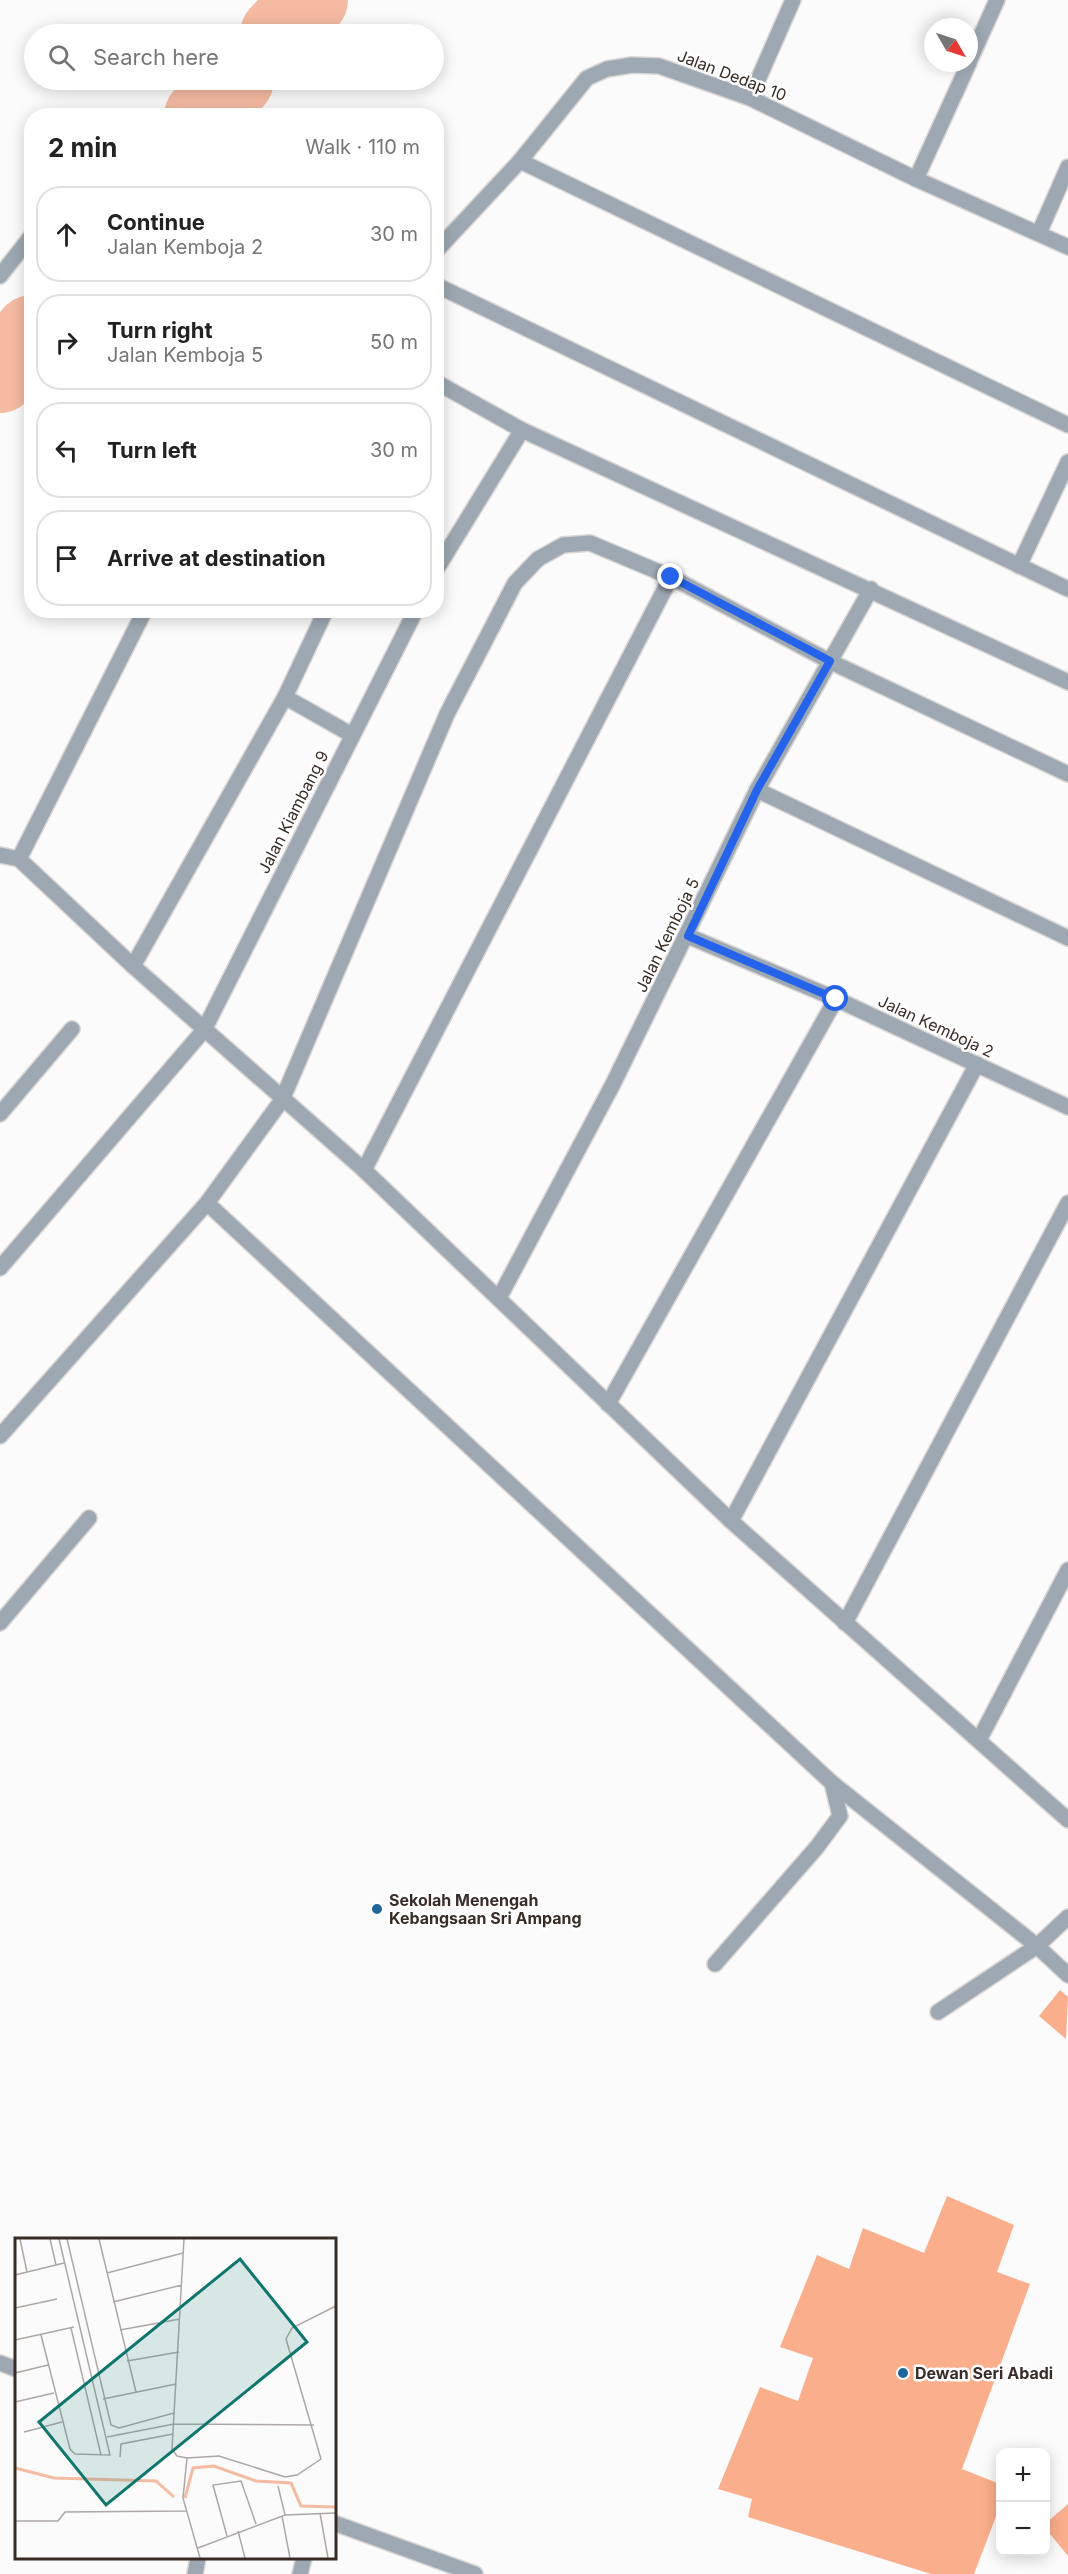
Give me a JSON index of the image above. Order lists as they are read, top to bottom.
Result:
{
  "streets": {
    "street": [
      "Jalan Dedap 10",
      "Jalan Kiambang 9",
      "Jalan Kemboja 5",
      "Jalan Kemboja 2"
    ]
  },
  "crossings": [
    ["Jalan Kemboja 5", "Jalan Kemboja 2"]
  ],
  "places": ["Sekolah Menengah Kebangsaan Sri Ampang", "Dewan Seri Abadi"],
  "north": "bottom right",
  "page": {
    "search": "Search here",
    "heading": ["2 min", "Walk · 110 m"],
    "list": [
      ["Continue", "Jalan Kemboja 2", "30 m"],
      ["Turn right", "Jalan Kemboja 5", "50 m"],
      ["Turn left", "30 m"],
      "Arrive at destination"
    ],
    "map_buttons": ["+", "−"]
  }
}
